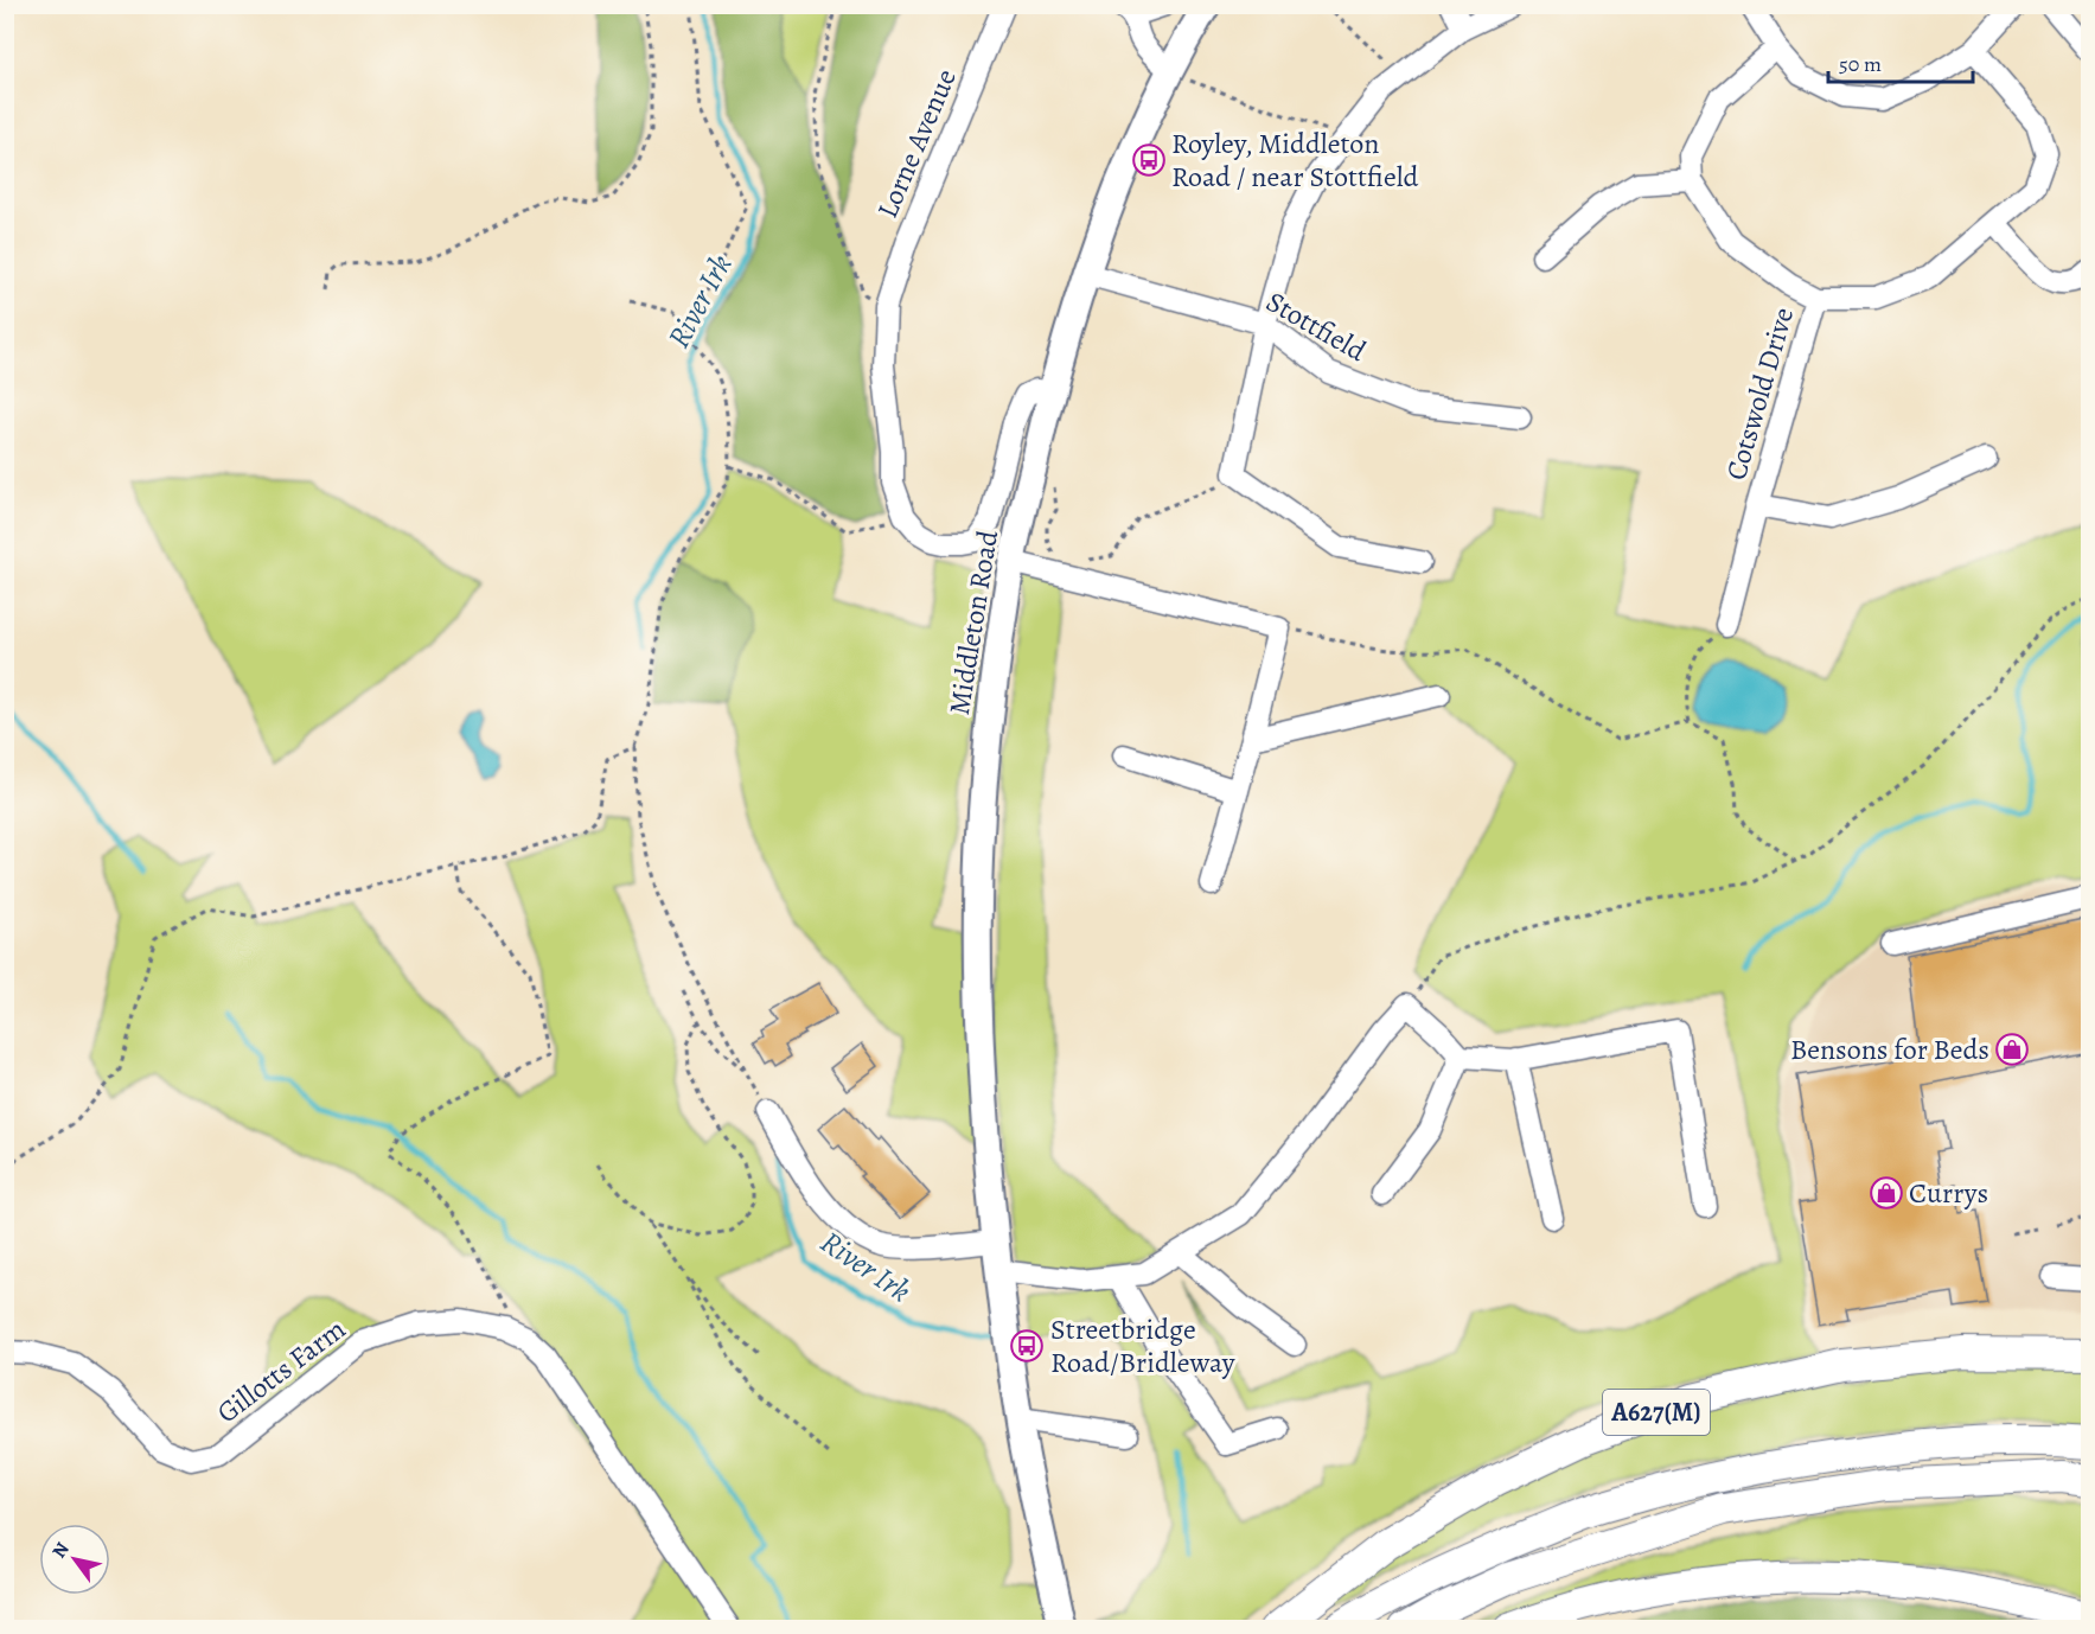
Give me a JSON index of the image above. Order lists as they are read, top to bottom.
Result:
{
  "streets": {
    "highway": ["A627(M)"],
    "main road": ["Middleton Road"],
    "street": [
      "Lorne Avenue",
      "Stottfield",
      "Cotswold Drive",
      "Gillotts Farm"
    ]
  },
  "crossings": [
    ["Stottfield", "Middleton Road"]
  ],
  "water": ["River Irk"],
  "places": {
    "bus stop": ["Royley, Middleton Road / near Stottfield", "Streetbridge Road/Bridleway"],
    "shop": ["Bensons for Beds", "Currys"]
  },
  "scale_bar": "50 m",
  "north": "top left"
}
